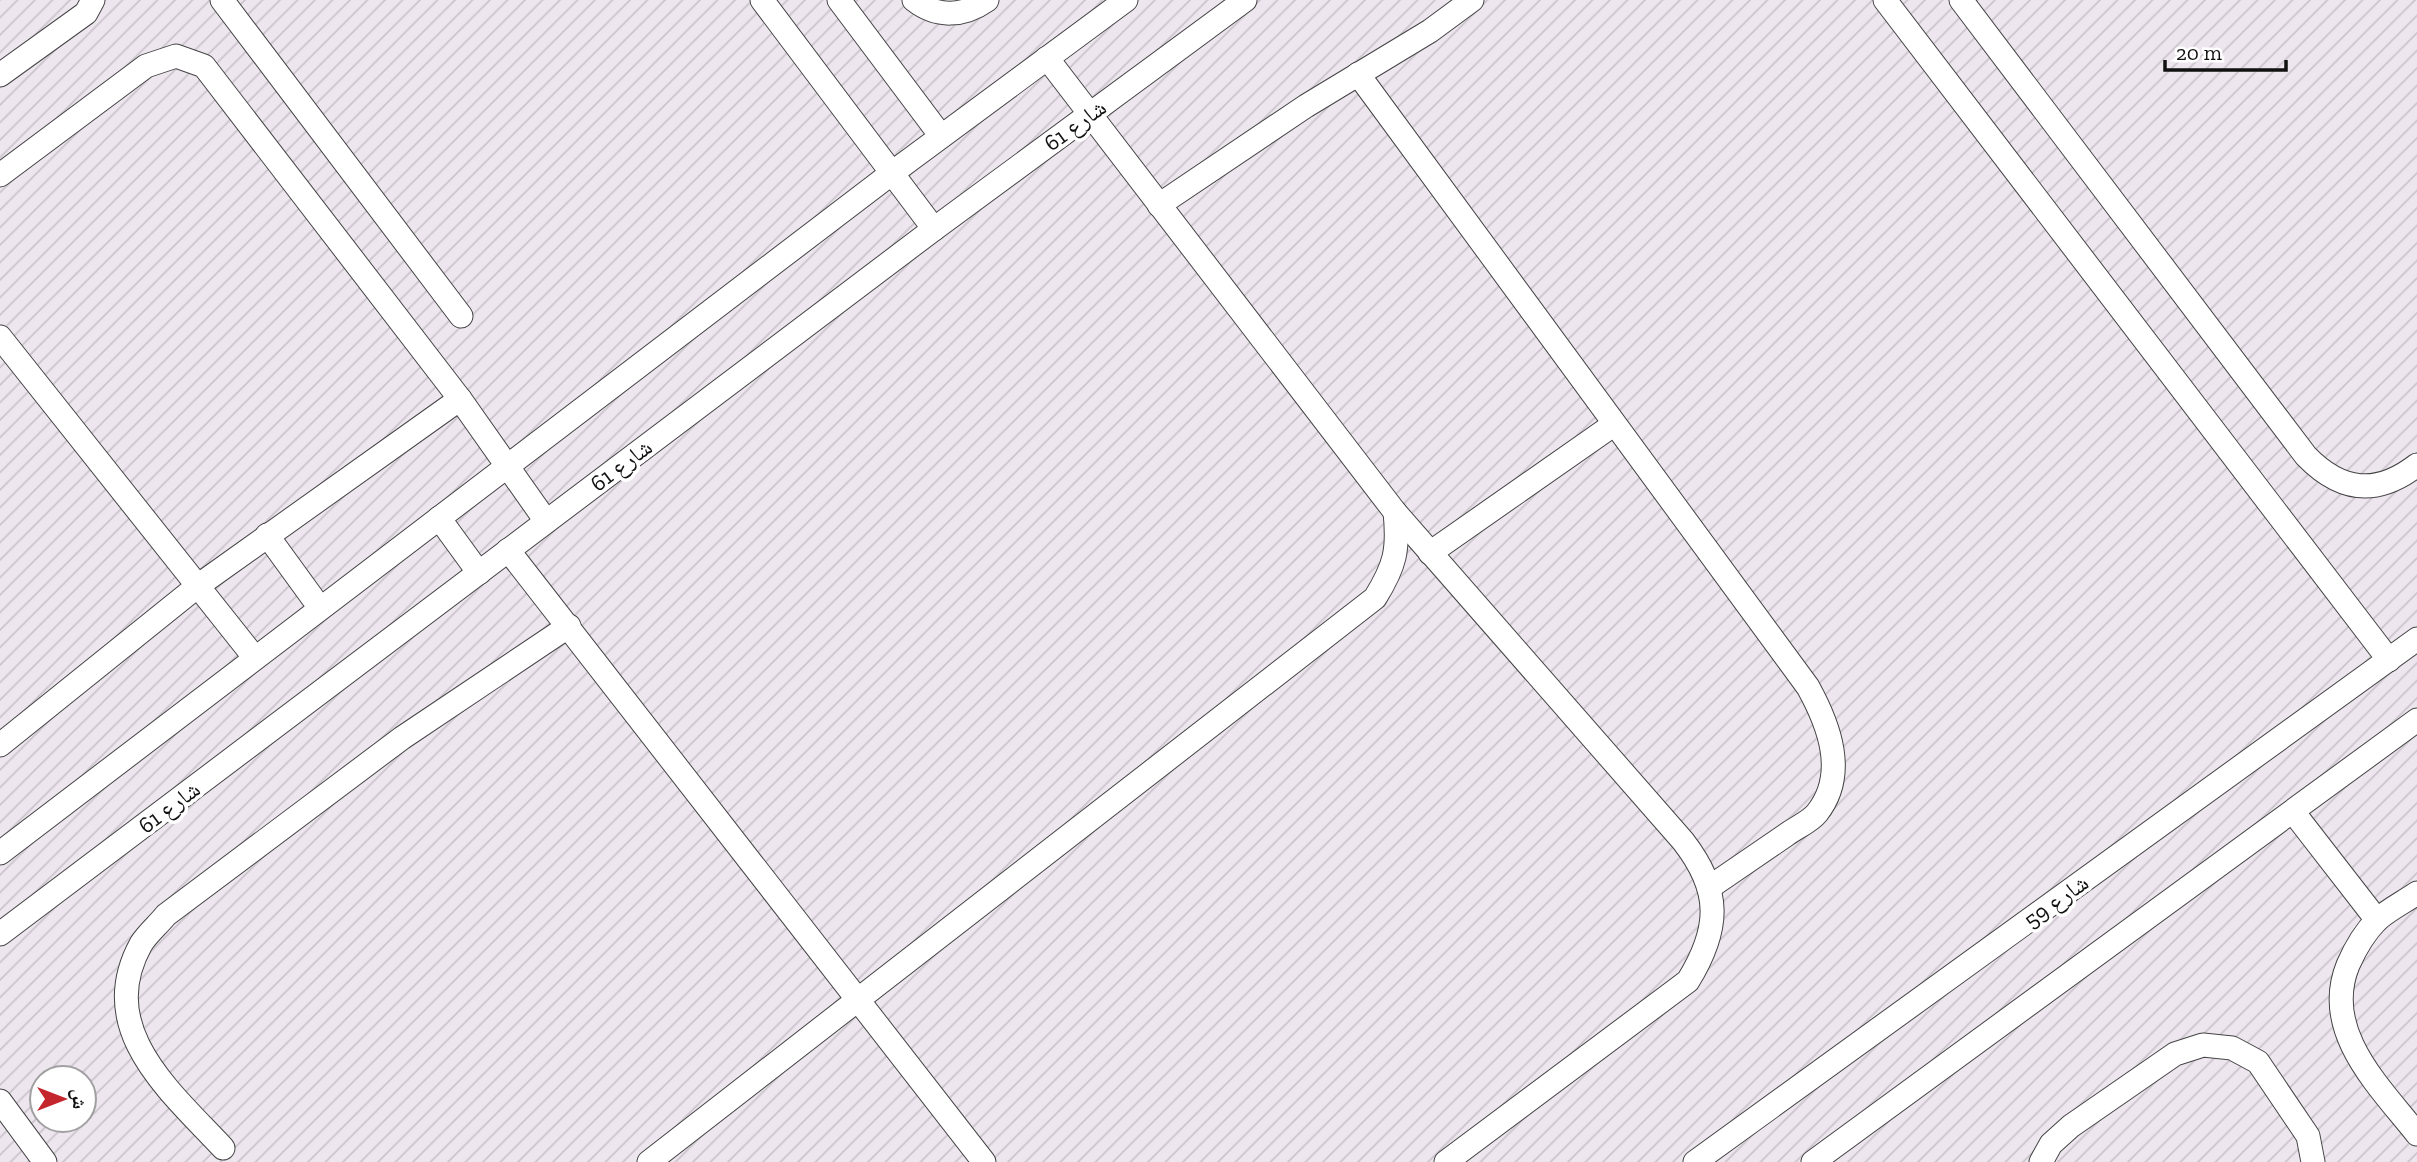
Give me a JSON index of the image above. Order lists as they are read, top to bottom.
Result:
{
  "streets": {
    "lane": ["شارع 61", "شارع 59"]
  },
  "scale_bar": "20 m",
  "north": "right"
}
